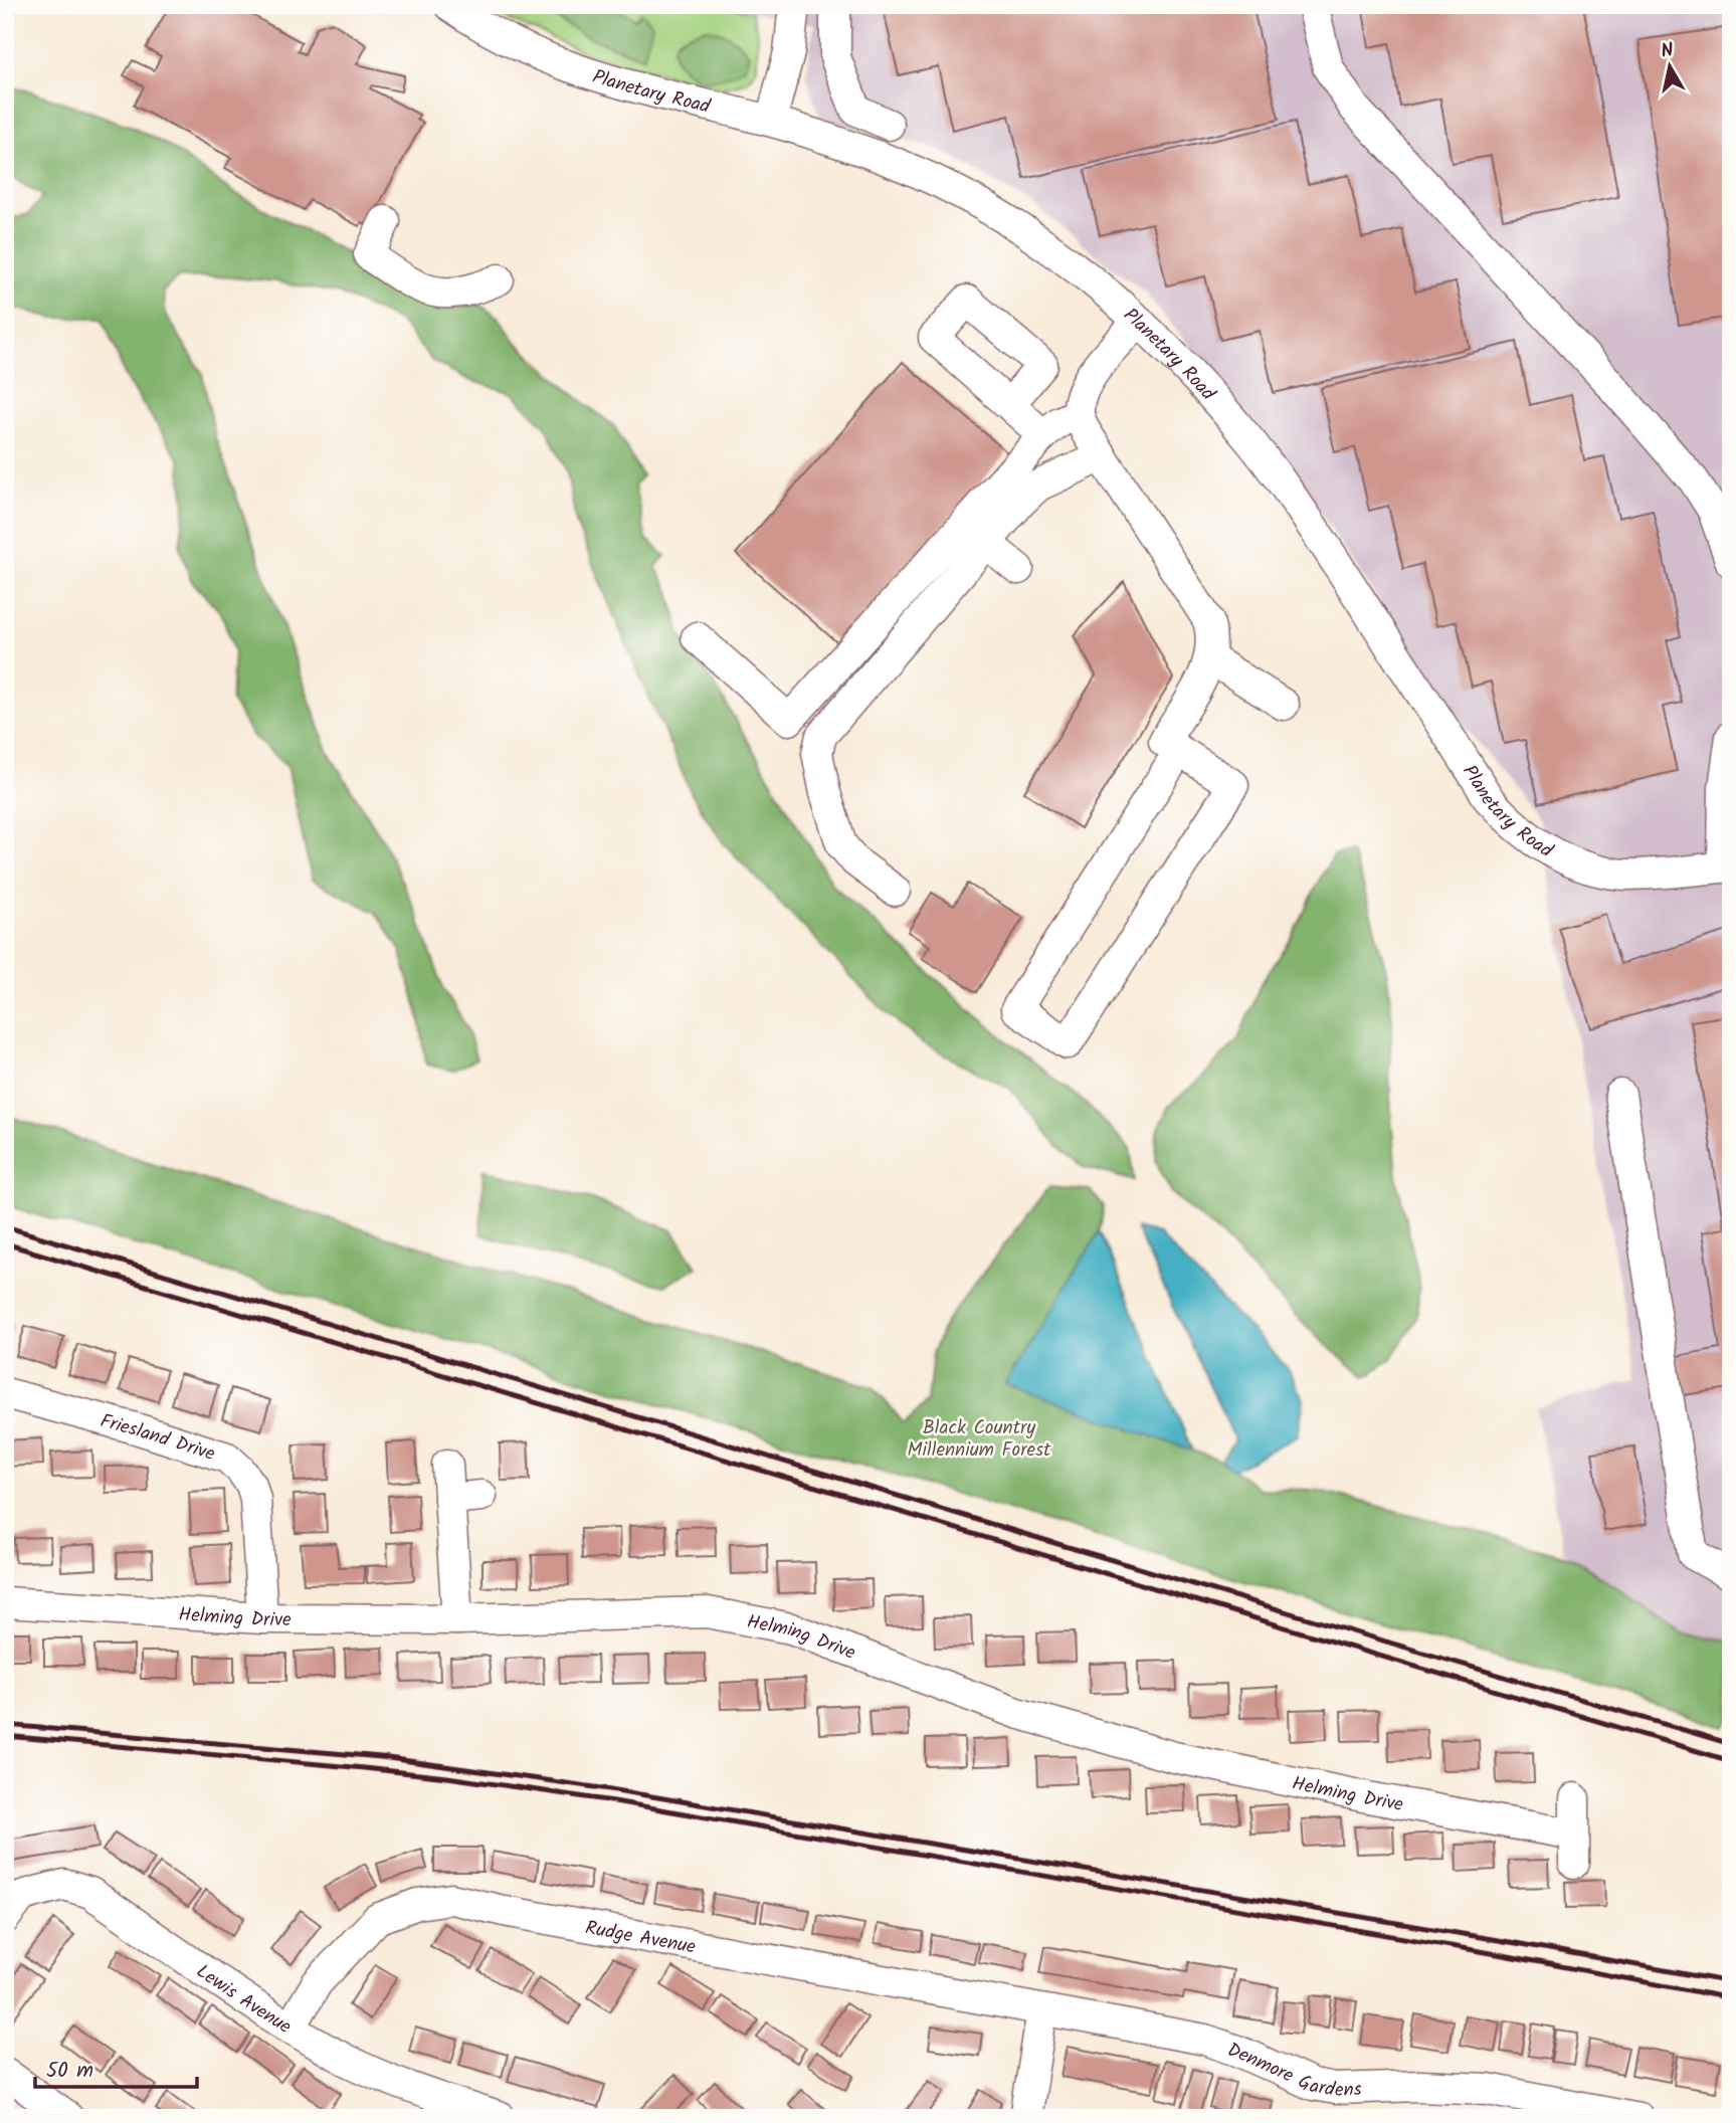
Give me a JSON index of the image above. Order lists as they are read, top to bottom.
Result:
{
  "streets": {
    "street": [
      "Planetary Road",
      "Friesland Drive",
      "Helming Drive",
      "Rudge Avenue",
      "Lewis Avenue",
      "Denmore Gardens"
    ]
  },
  "crossings": [
    ["Friesland Drive", "Helming Drive"],
    ["Rudge Avenue", "Lewis Avenue"],
    ["Rudge Avenue", "Denmore Gardens"]
  ],
  "parks": ["Black Country Millennium Forest"],
  "scale_bar": "50 m",
  "north": "top"
}
